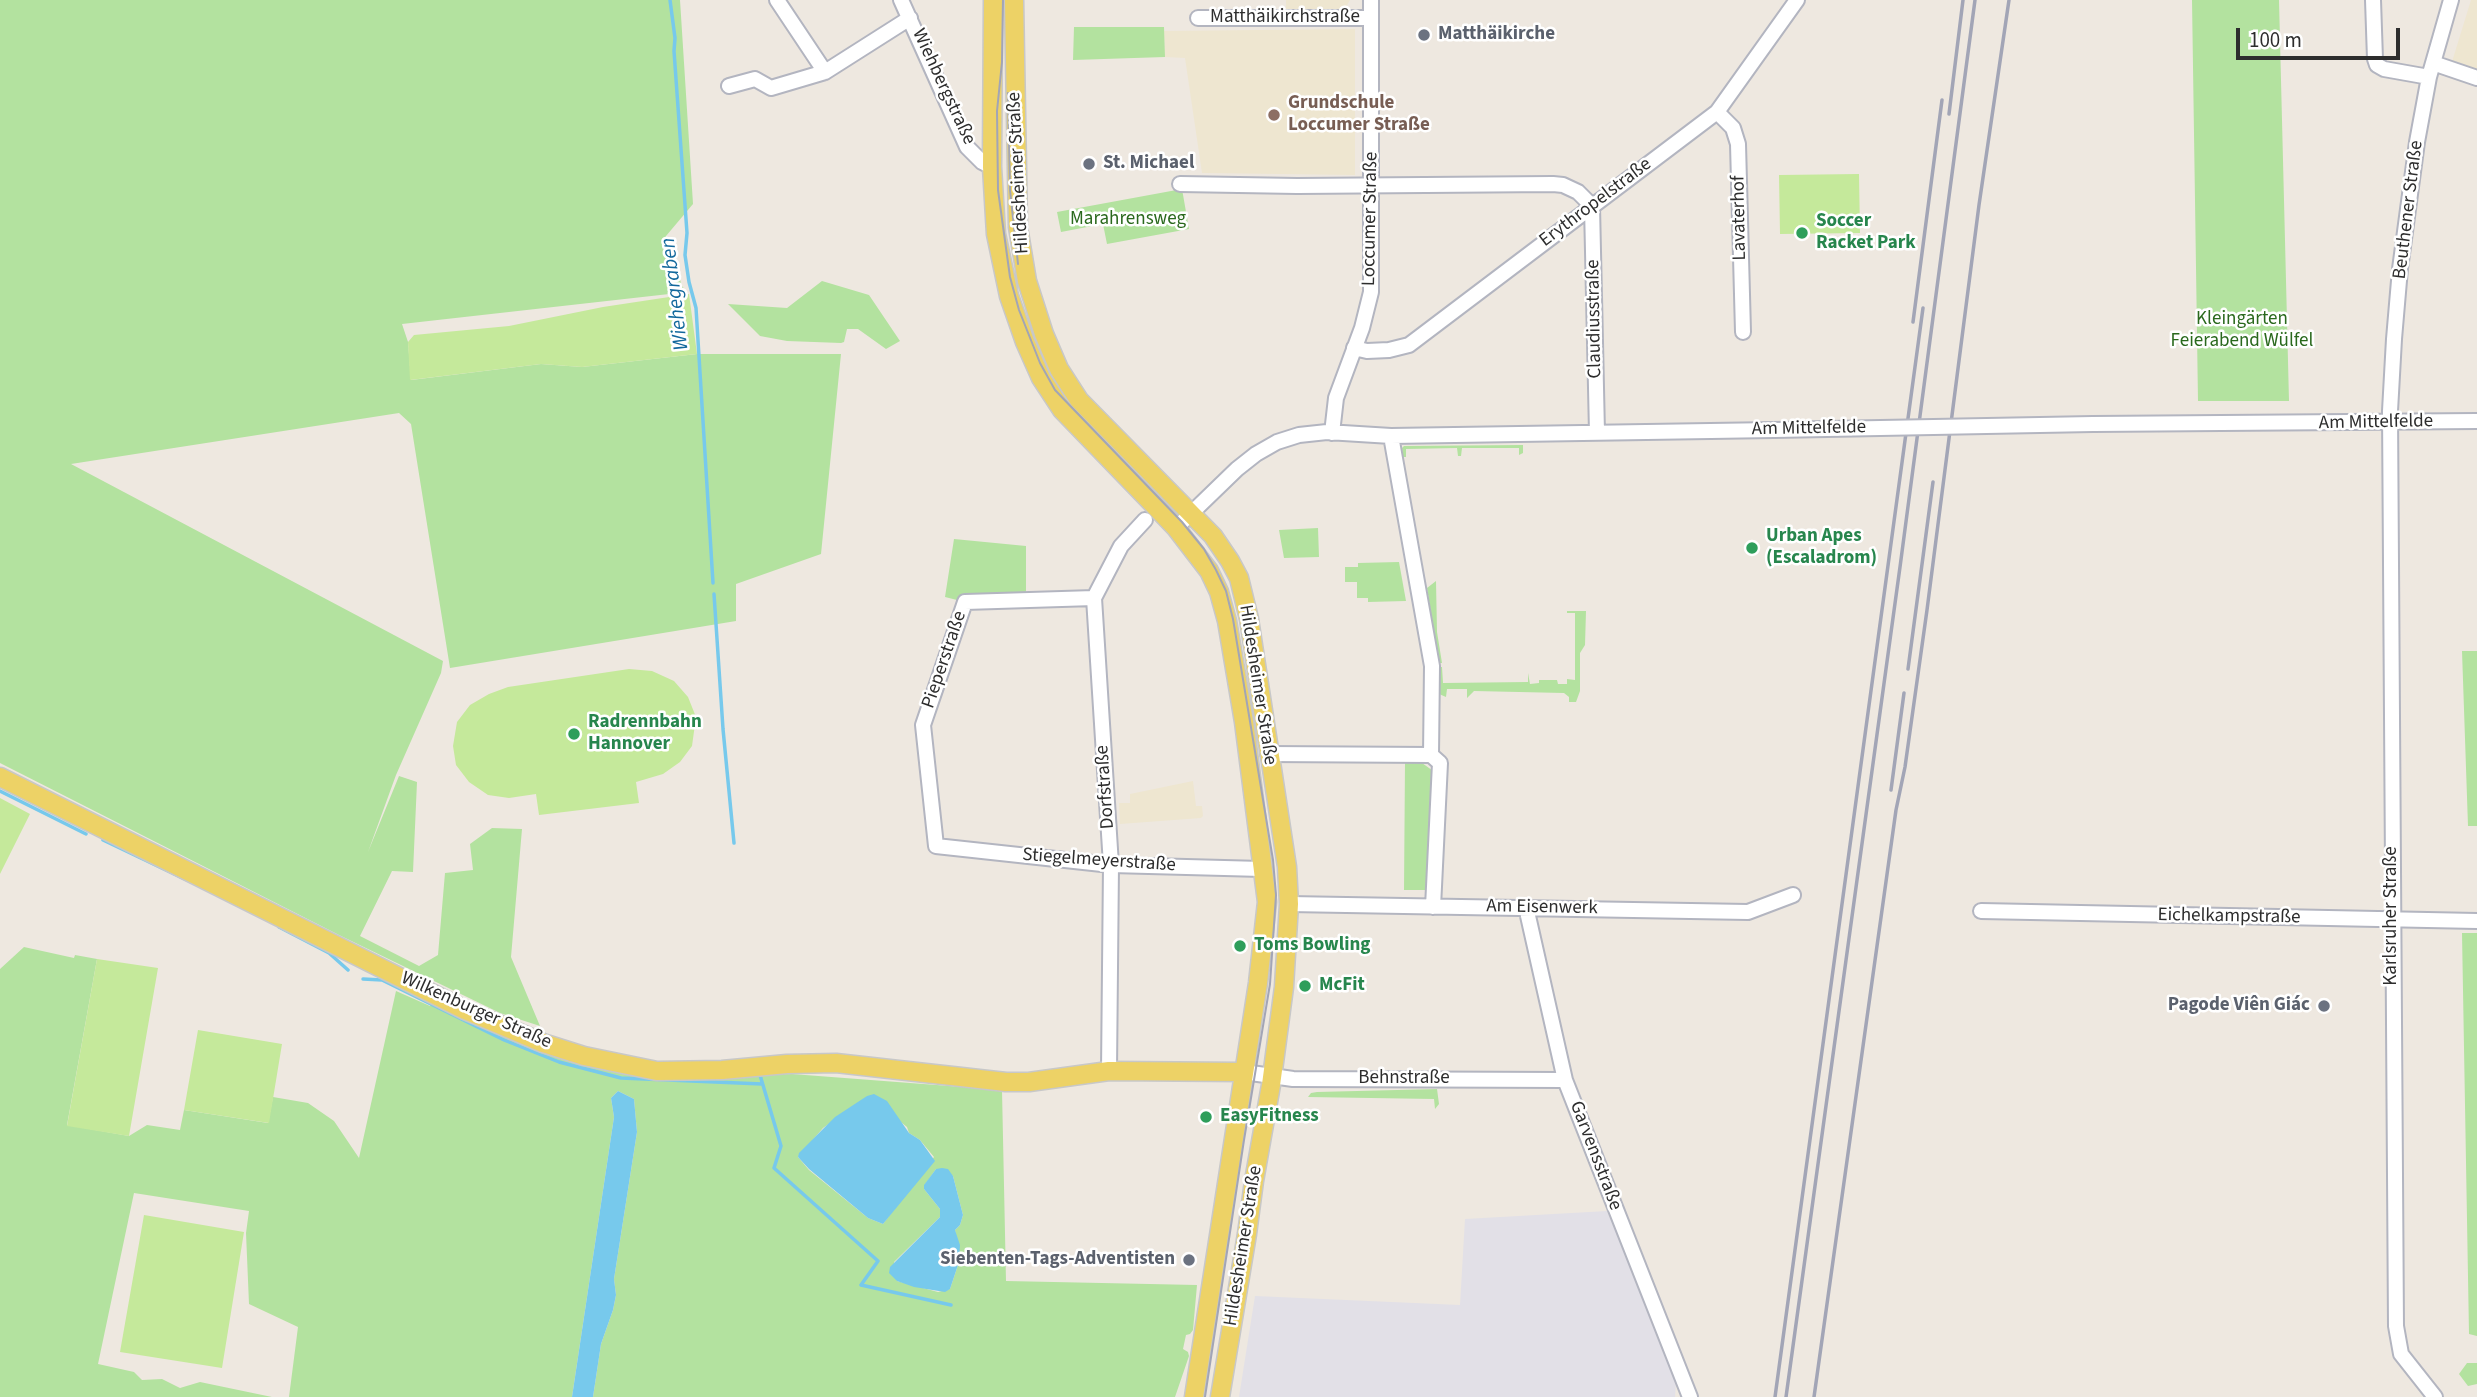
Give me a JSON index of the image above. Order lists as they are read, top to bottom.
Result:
{
  "streets": {
    "main road": ["Hildesheimer Straße", "Wilkenburger Straße"],
    "street": [
      "Matthäikirchstraße",
      "Wiehbergstraße",
      "Erythropelstraße",
      "Beuthener Straße",
      "Lavaterhof",
      "Loccumer Straße",
      "Claudiusstraße",
      "Am Mittelfelde",
      "Pieperstraße",
      "Dorfstraße",
      "Stiegelmeyerstraße",
      "Am Eisenwerk",
      "Karlsruher Straße",
      "Eichelkampstraße",
      "Behnstraße",
      "Garvensstraße"
    ]
  },
  "crossings": [
    ["Matthäikirchstraße", "Loccumer Straße"],
    ["Wiehbergstraße", "Hildesheimer Straße"],
    ["Hildesheimer Straße", "Am Mittelfelde"],
    ["Hildesheimer Straße", "Stiegelmeyerstraße"],
    ["Hildesheimer Straße", "Am Eisenwerk"],
    ["Hildesheimer Straße", "Wilkenburger Straße"],
    ["Hildesheimer Straße", "Behnstraße"],
    ["Erythropelstraße", "Lavaterhof"],
    ["Erythropelstraße", "Loccumer Straße"],
    ["Erythropelstraße", "Claudiusstraße"],
    ["Beuthener Straße", "Am Mittelfelde"],
    ["Beuthener Straße", "Karlsruher Straße"],
    ["Loccumer Straße", "Am Mittelfelde"],
    ["Claudiusstraße", "Am Mittelfelde"],
    ["Am Mittelfelde", "Karlsruher Straße"],
    ["Pieperstraße", "Dorfstraße"],
    ["Pieperstraße", "Stiegelmeyerstraße"],
    ["Dorfstraße", "Stiegelmeyerstraße"],
    ["Dorfstraße", "Wilkenburger Straße"],
    ["Am Eisenwerk", "Garvensstraße"],
    ["Karlsruher Straße", "Eichelkampstraße"],
    ["Wilkenburger Straße", "Behnstraße"],
    ["Behnstraße", "Garvensstraße"]
  ],
  "water": ["Wiehegraben"],
  "parks": ["Marahrensweg", "Kleingärten Feierabend Wülfel"],
  "places": [
    "Matthäikirche",
    "Grundschule Loccumer Straße",
    "St. Michael",
    "Soccer Racket Park",
    "Urban Apes (Escaladrom)",
    "Radrennbahn Hannover",
    "Toms Bowling",
    "McFit",
    "Pagode Viên Giác",
    "EasyFitness",
    "Siebenten-Tags-Adventisten"
  ],
  "scale_bar": "100 m"
}
